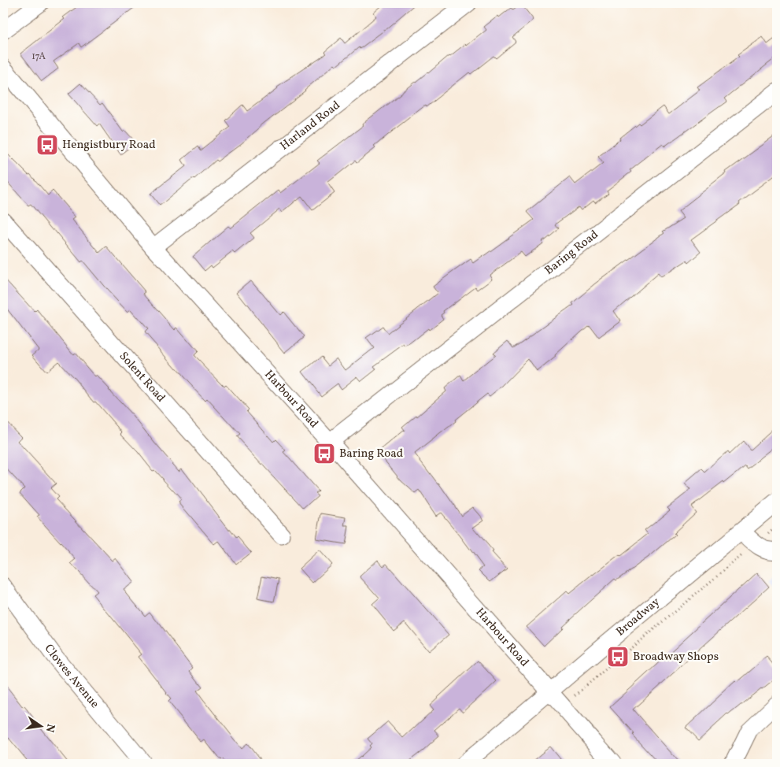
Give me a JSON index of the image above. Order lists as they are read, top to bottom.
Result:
{
  "streets": {
    "street": [
      "Harland Road",
      "Baring Road",
      "Solent Road",
      "Harbour Road",
      "Broadway",
      "Clowes Avenue"
    ]
  },
  "crossings": [
    ["Harland Road", "Harbour Road"],
    ["Baring Road", "Harbour Road"],
    ["Harbour Road", "Broadway"]
  ],
  "places": {
    "bus stop": ["Hengistbury Road", "Baring Road", "Broadway Shops"]
  },
  "house_numbers": ["17A"],
  "north": "right"
}
